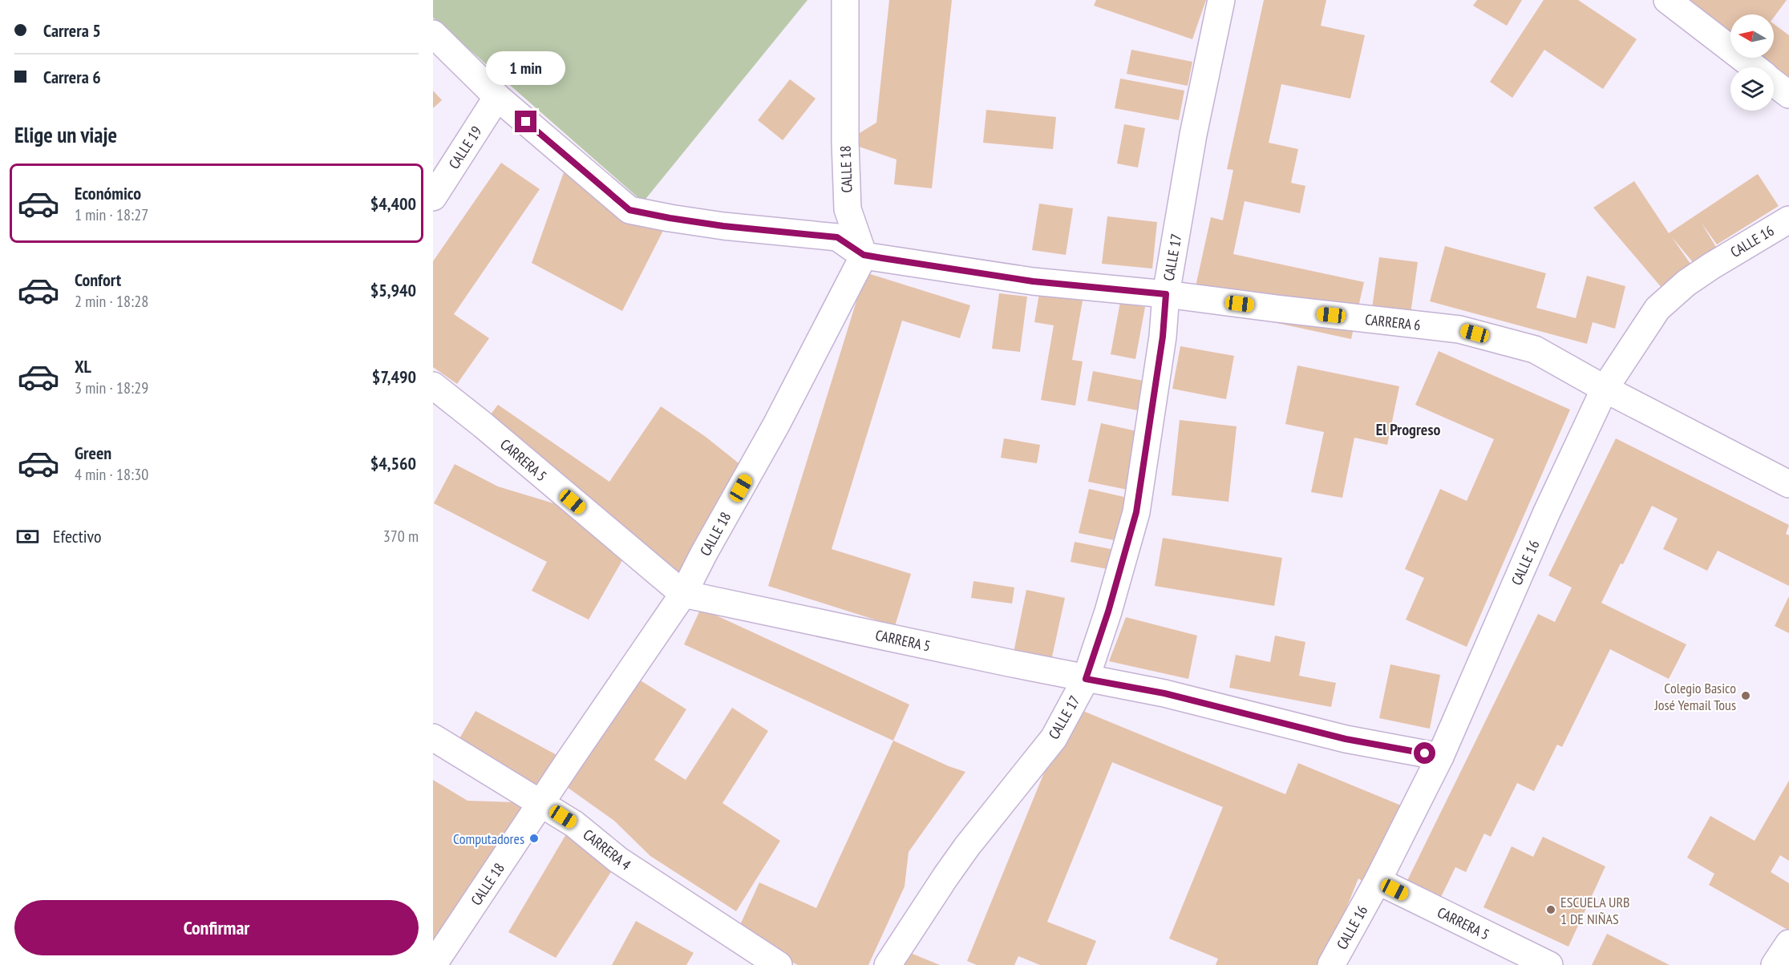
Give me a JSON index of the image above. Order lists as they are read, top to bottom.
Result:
{
  "streets": {
    "street": [
      "CALLE 19",
      "CALLE 18",
      "CALLE 16",
      "CALLE 17",
      "CARRERA 6",
      "CARRERA 5",
      "CARRERA 4"
    ]
  },
  "crossings": [
    ["CALLE 19", "CARRERA 6"],
    ["CALLE 18", "CARRERA 6"],
    ["CALLE 18", "CARRERA 5"],
    ["CALLE 18", "CARRERA 4"],
    ["CALLE 16", "CARRERA 6"],
    ["CALLE 16", "CARRERA 5"],
    ["CALLE 17", "CARRERA 6"],
    ["CALLE 17", "CARRERA 5"]
  ],
  "districts": ["El Progreso"],
  "places": ["Colegio Basico José Yemail Tous", "Computadores", "ESCUELA URB 1 DE NIÑAS"],
  "north": "left",
  "page": {
    "banner": ["Carrera 5", "Carrera 6"],
    "bubble": "1 min",
    "heading": "Elige un viaje",
    "list": [
      {
        "name": "Económico",
        "note": "1 min · 18:27",
        "value": "$4,400"
      },
      {
        "name": "Confort",
        "note": "2 min · 18:28",
        "value": "$5,940"
      },
      {
        "name": "XL",
        "note": "3 min · 18:29",
        "value": "$7,490"
      },
      {
        "name": "Green",
        "note": "4 min · 18:30",
        "value": "$4,560"
      }
    ],
    "pay": ["Efectivo", "370 m"],
    "buttons": "Confirmar"
  }
}
